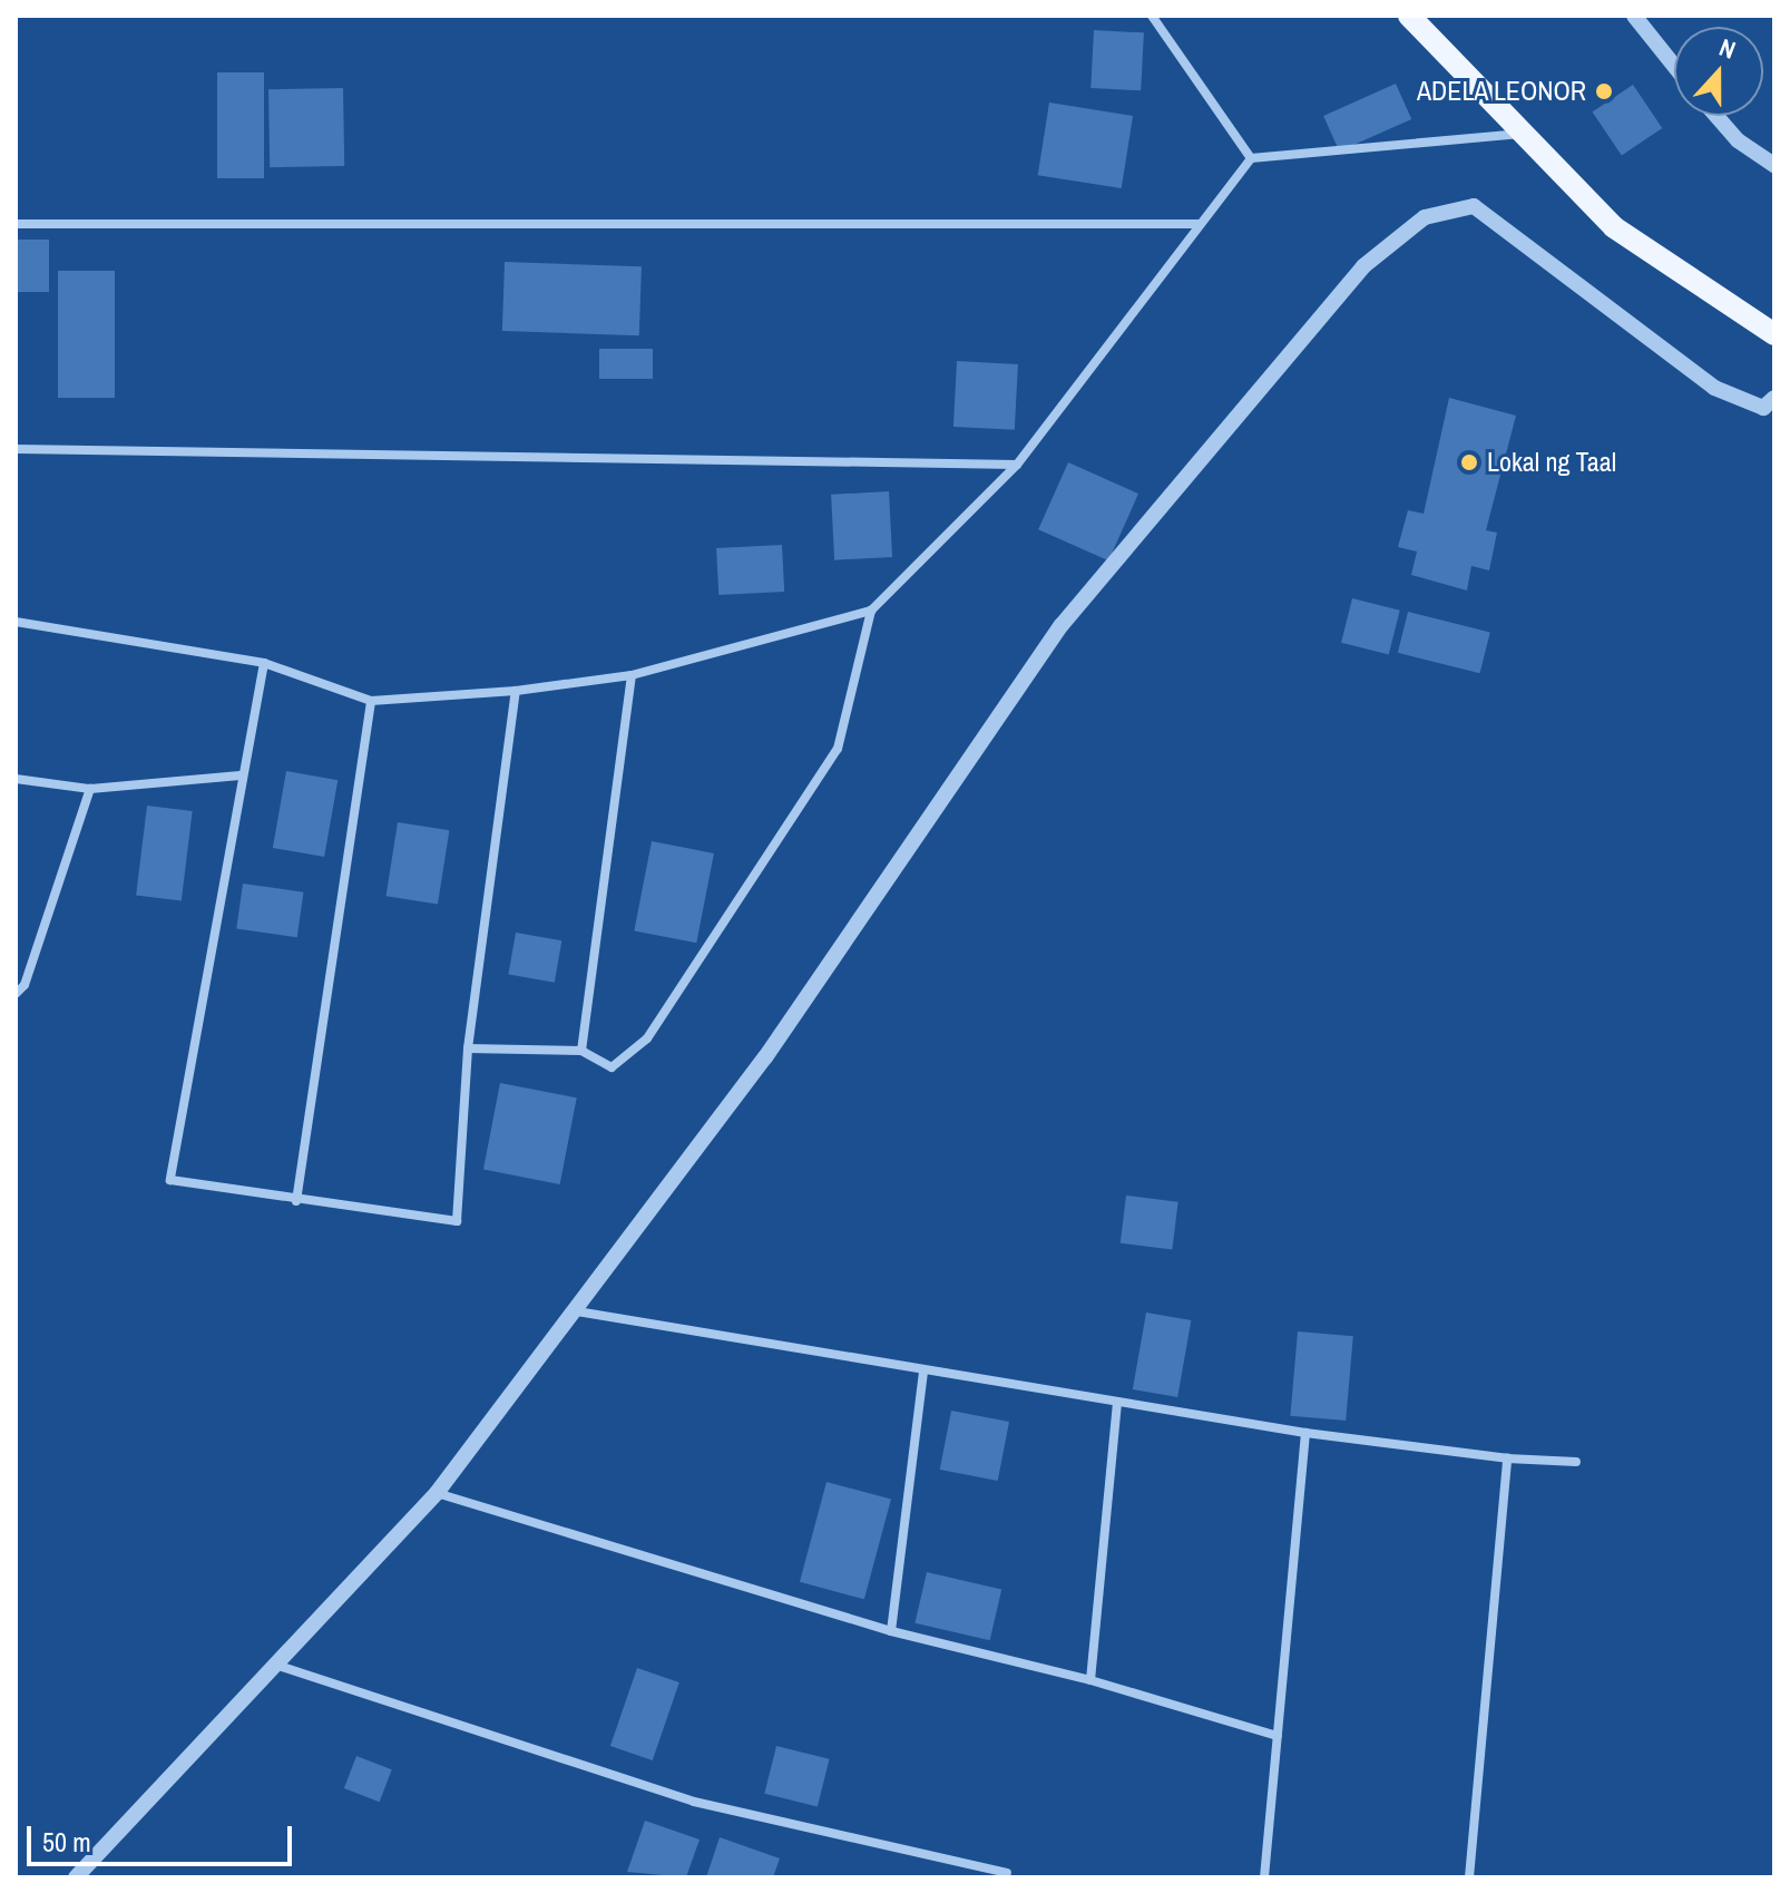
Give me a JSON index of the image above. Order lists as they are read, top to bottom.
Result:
{
  "places": ["ADELA LEONOR", "Lokal ng Taal"],
  "scale_bar": "50 m",
  "north": "top"
}
